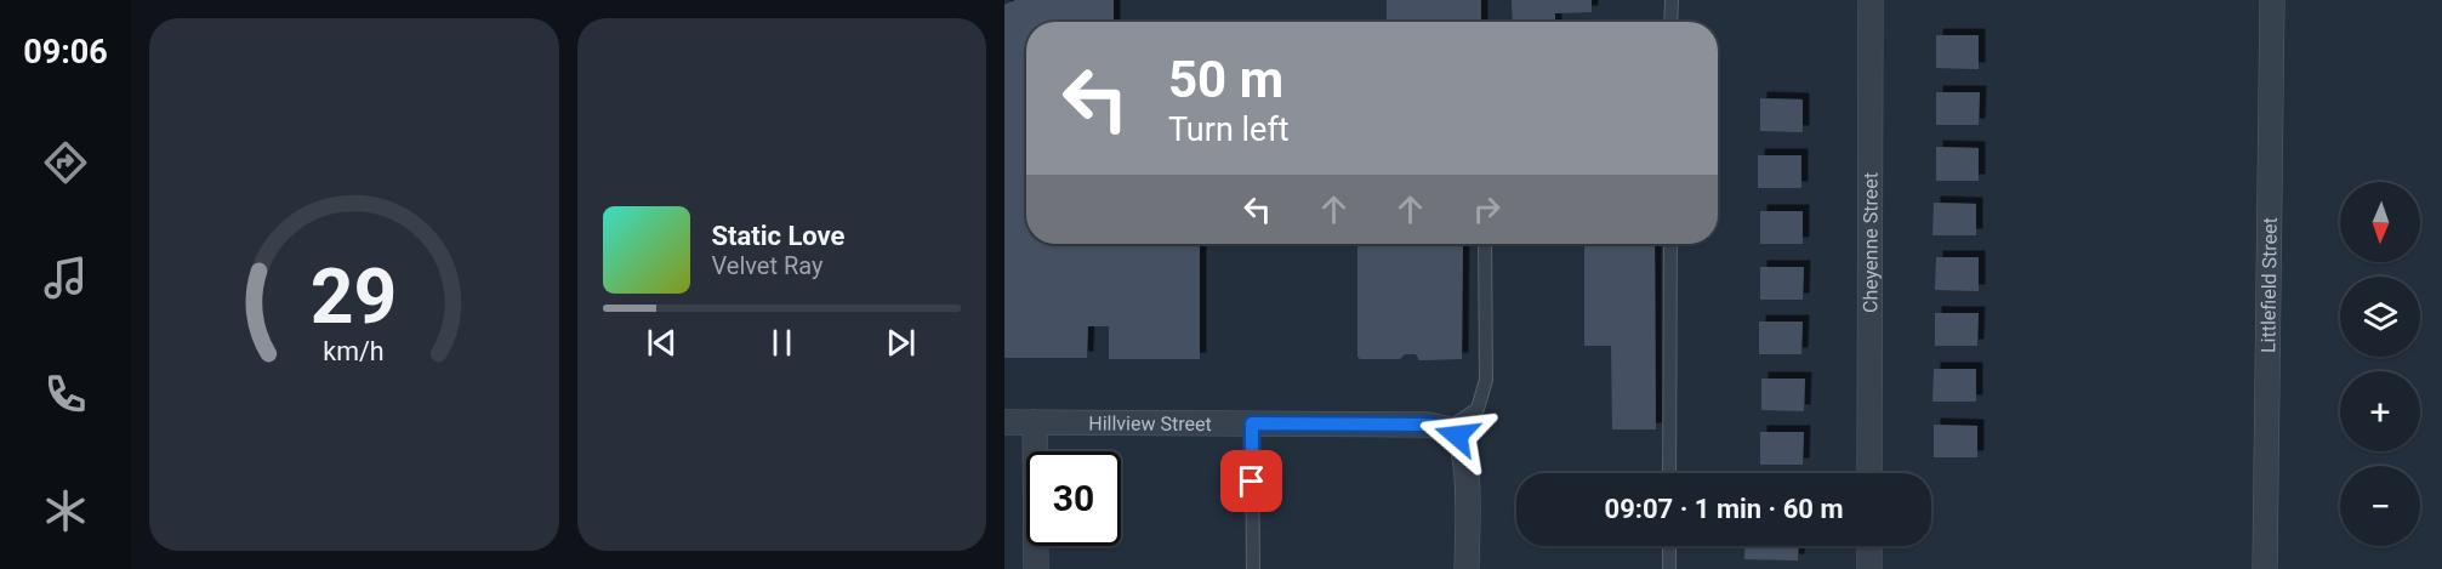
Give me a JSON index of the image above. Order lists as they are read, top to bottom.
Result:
{
  "streets": {
    "street": ["Cheyenne Street", "Littlefield Street", "Hillview Street"]
  },
  "north": "bottom",
  "page": {
    "tabs": "09:06",
    "turn": ["50 m", "Turn left"],
    "map_buttons": ["+", "−"],
    "song": ["Static Love", "Velvet Ray"],
    "limit": "30",
    "trip": "09:07 · 1 min · 60 m",
    "gauge": ["29", "km/h"]
  }
}
